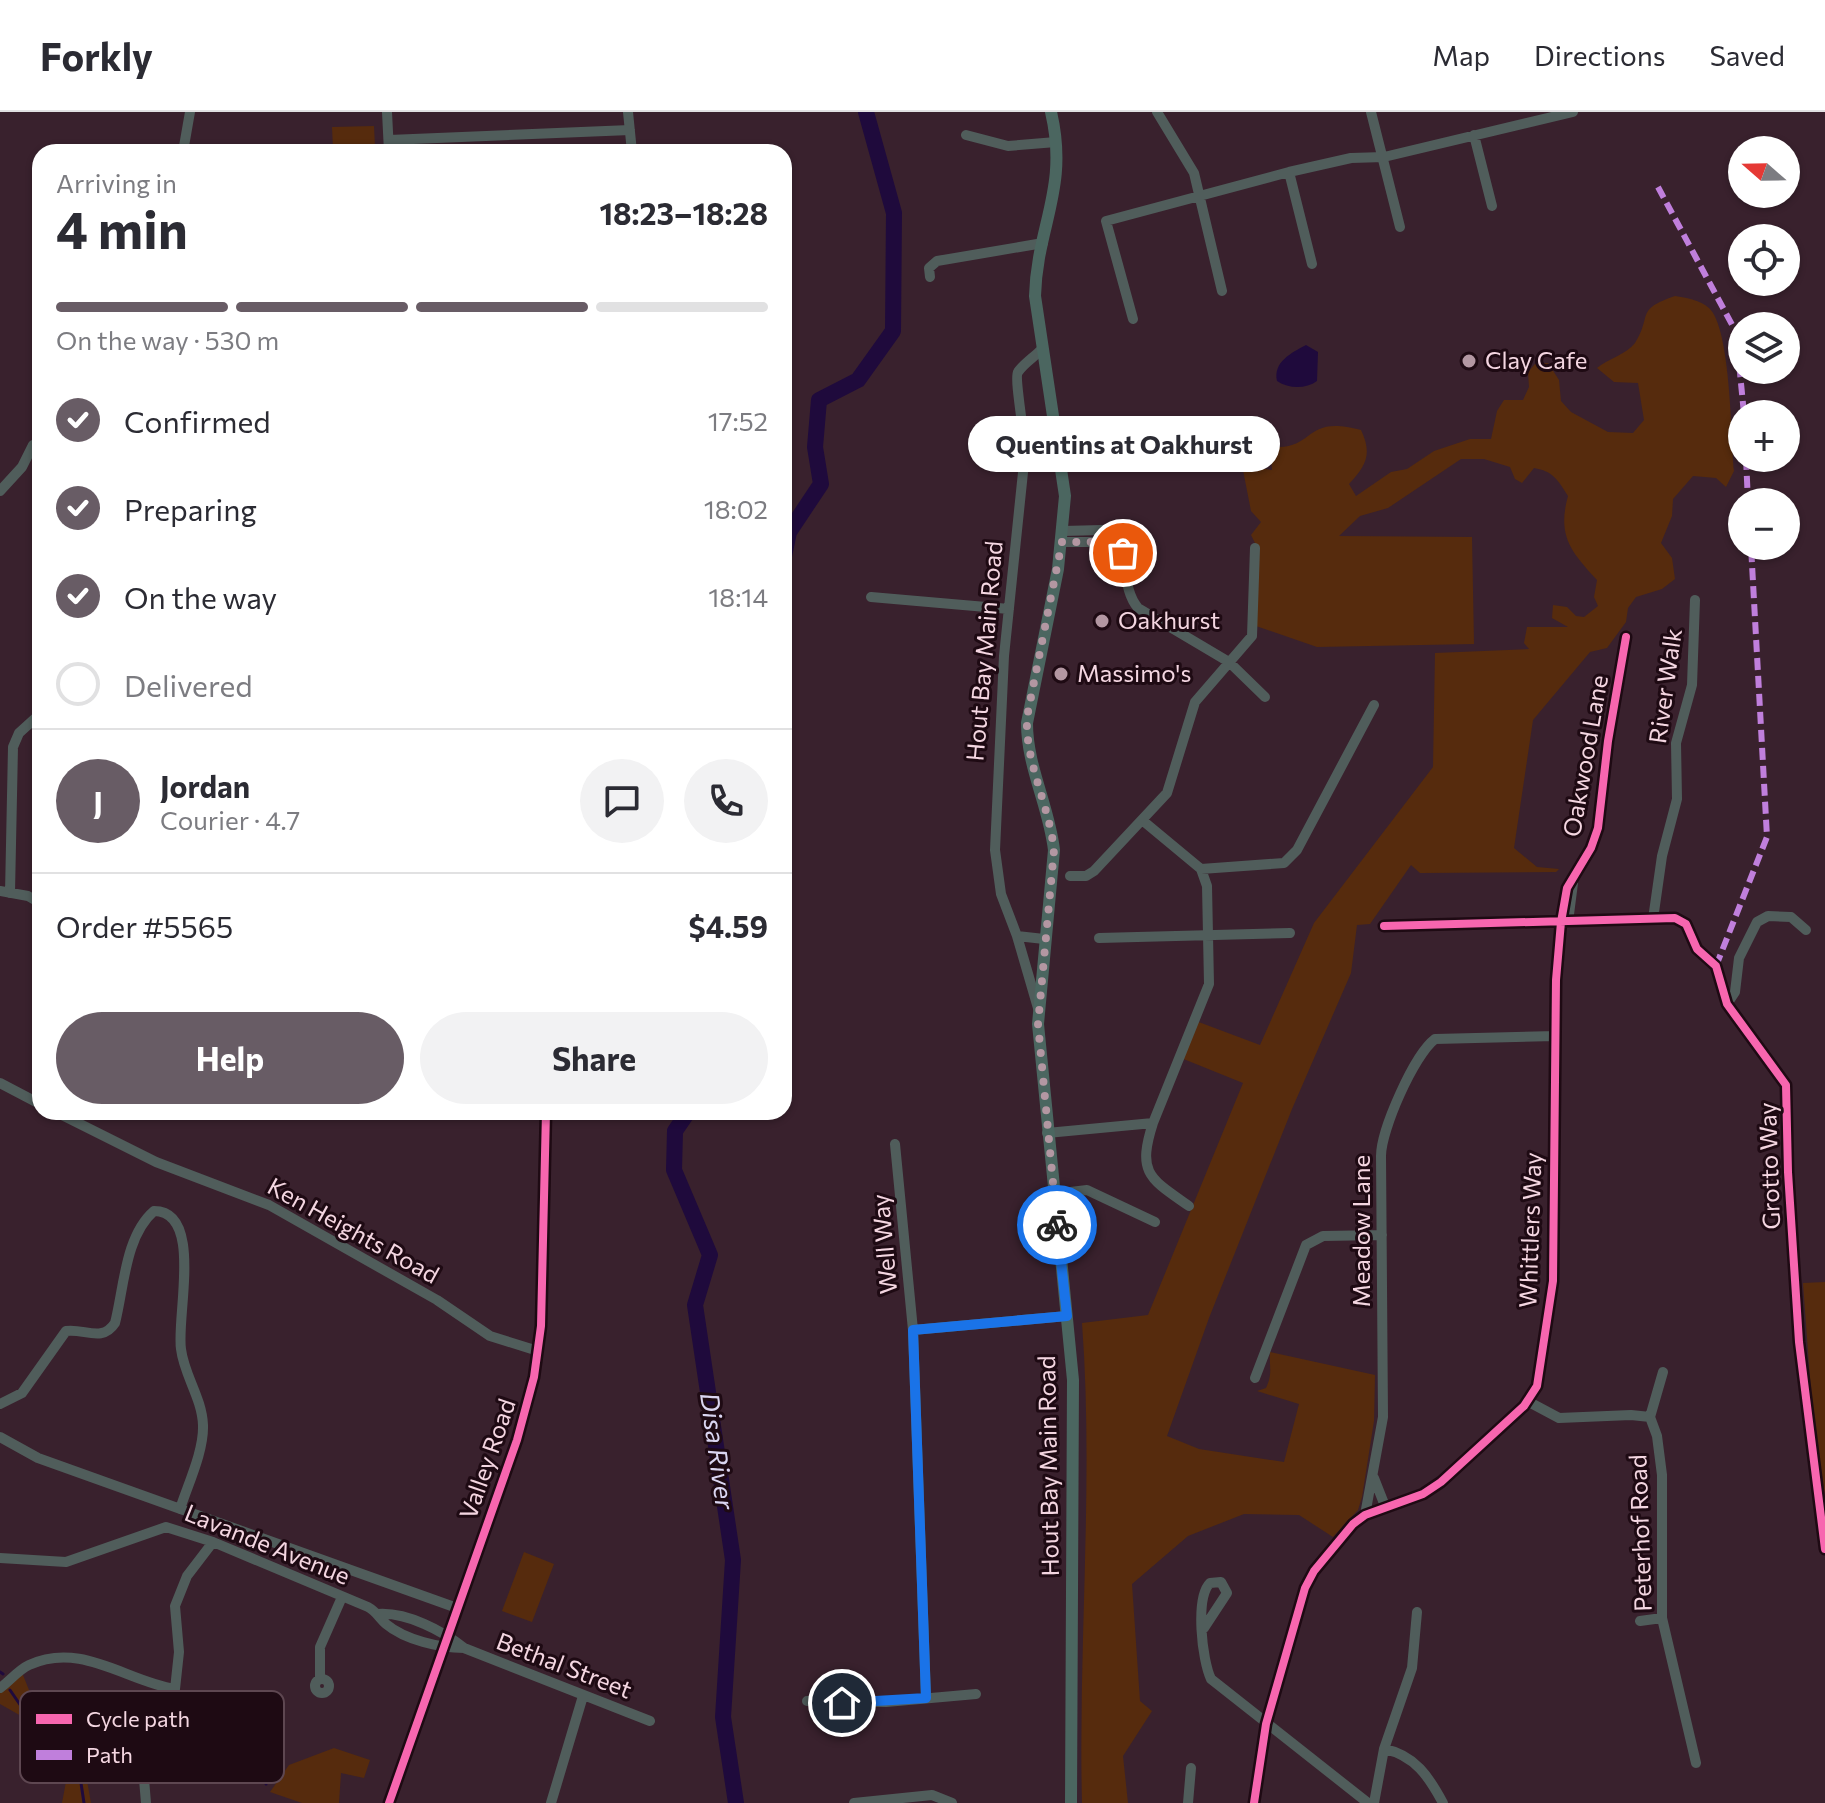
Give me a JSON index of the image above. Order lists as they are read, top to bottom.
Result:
{
  "streets": {
    "main road": ["Hout Bay Main Road"],
    "street": [
      "River Walk",
      "Oakwood Lane",
      "Grotto Way",
      "Whittlers Way",
      "Ken Heights Road",
      "Meadow Lane",
      "Well Way",
      "Valley Road",
      "Peterhof Road",
      "Lavande Avenue",
      "Bethal Street"
    ]
  },
  "crossings": [
    ["River Walk", "Grotto Way"],
    ["Oakwood Lane", "Grotto Way"],
    ["Oakwood Lane", "Whittlers Way"],
    ["Grotto Way", "Whittlers Way"],
    ["Whittlers Way", "Meadow Lane"],
    ["Ken Heights Road", "Valley Road"],
    ["Valley Road", "Lavande Avenue"],
    ["Valley Road", "Bethal Street"],
    ["Lavande Avenue", "Bethal Street"]
  ],
  "water": ["Disa River"],
  "places": [
    "Clay Cafe",
    "Quentins at Oakhurst",
    "Oakhurst",
    "Massimo's"
  ],
  "legend": ["Cycle path", "Path"],
  "north": "left",
  "page": {
    "header": "Forkly",
    "nav": ["Map", "Directions", "Saved"],
    "map_buttons": ["+", "−"],
    "heading": ["4 min", "Arriving in", "18:23–18:28"],
    "panel": [
      "Jordan",
      "Courier · 4.7",
      "Order #5565",
      "$4.59"
    ],
    "bar": "On the way · 530 m",
    "list": [
      ["Confirmed", "17:52"],
      ["Preparing", "18:02"],
      ["On the way", "18:14"],
      "Delivered"
    ],
    "bubble": "Quentins at Oakhurst",
    "round": "J",
    "buttons": ["Help", "Share"]
  }
}
